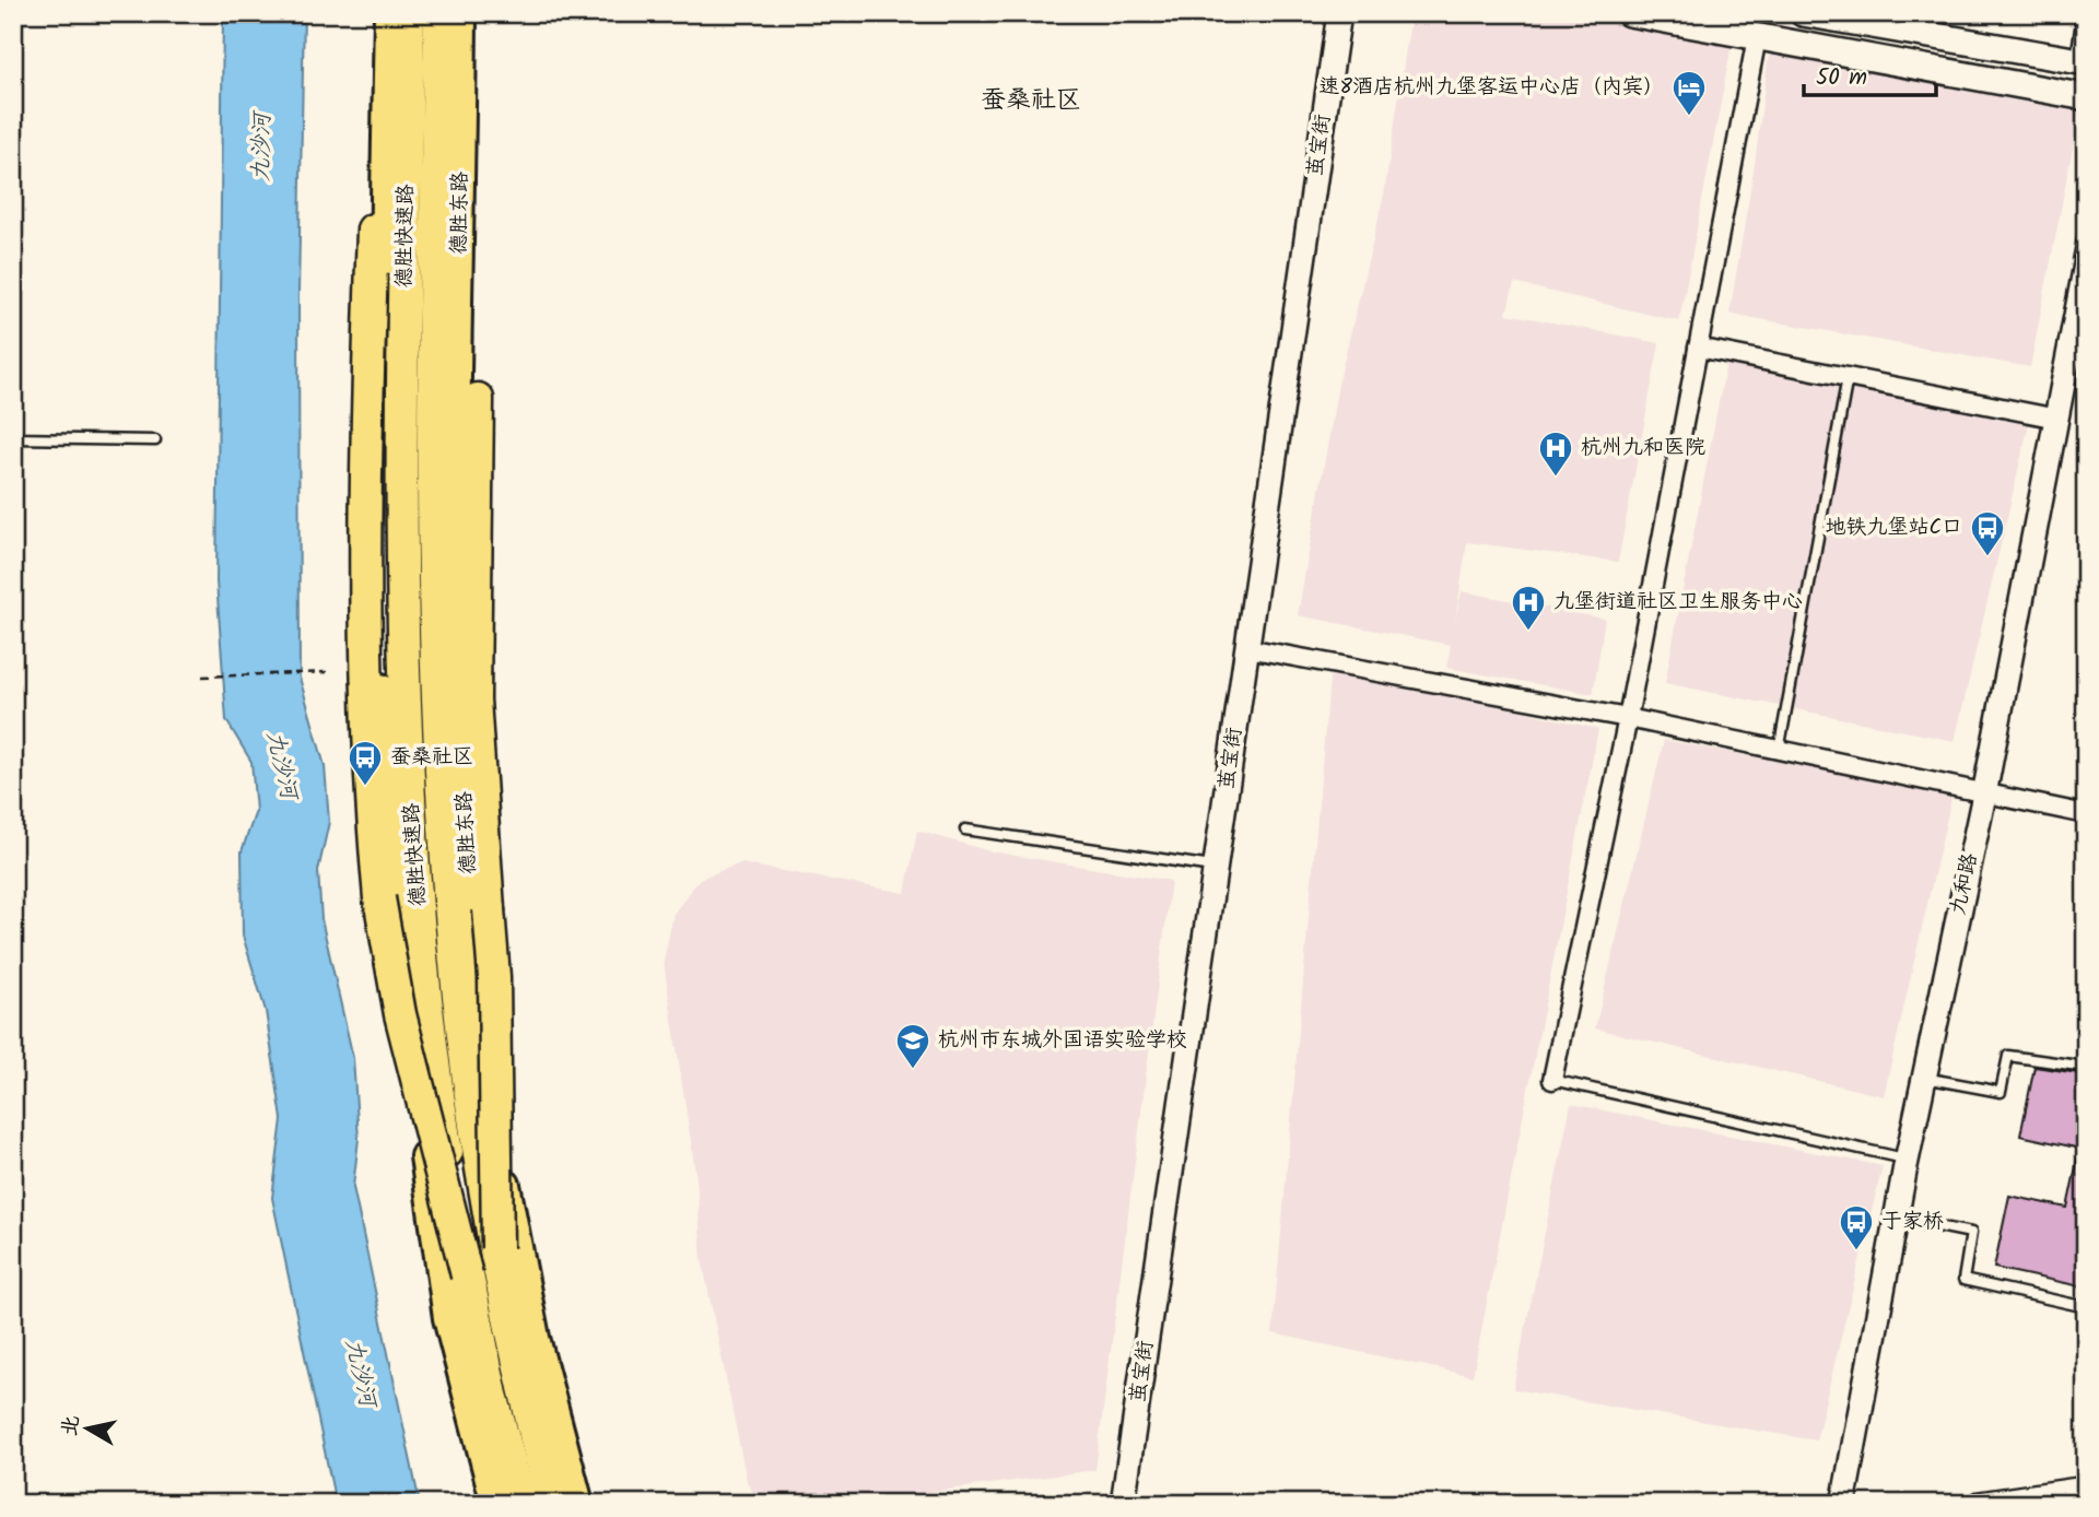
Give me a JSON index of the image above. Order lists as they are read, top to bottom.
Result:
{
  "streets": {
    "highway": ["德胜快速路"],
    "main road": ["德胜东路"],
    "street": ["茧宝街", "九和路"]
  },
  "districts": ["蚕桑社区"],
  "water": ["九沙河"],
  "places": {
    "hotel": ["速8酒店杭州九堡客运中心店（内宾）"],
    "hospital": ["杭州九和医院", "九堡街道社区卫生服务中心"],
    "bus stop": ["地铁九堡站C口", "蚕桑社区", "于家桥"],
    "school or university": ["杭州市东城外国语实验学校"]
  },
  "scale_bar": "50 m",
  "north": "left"
}
